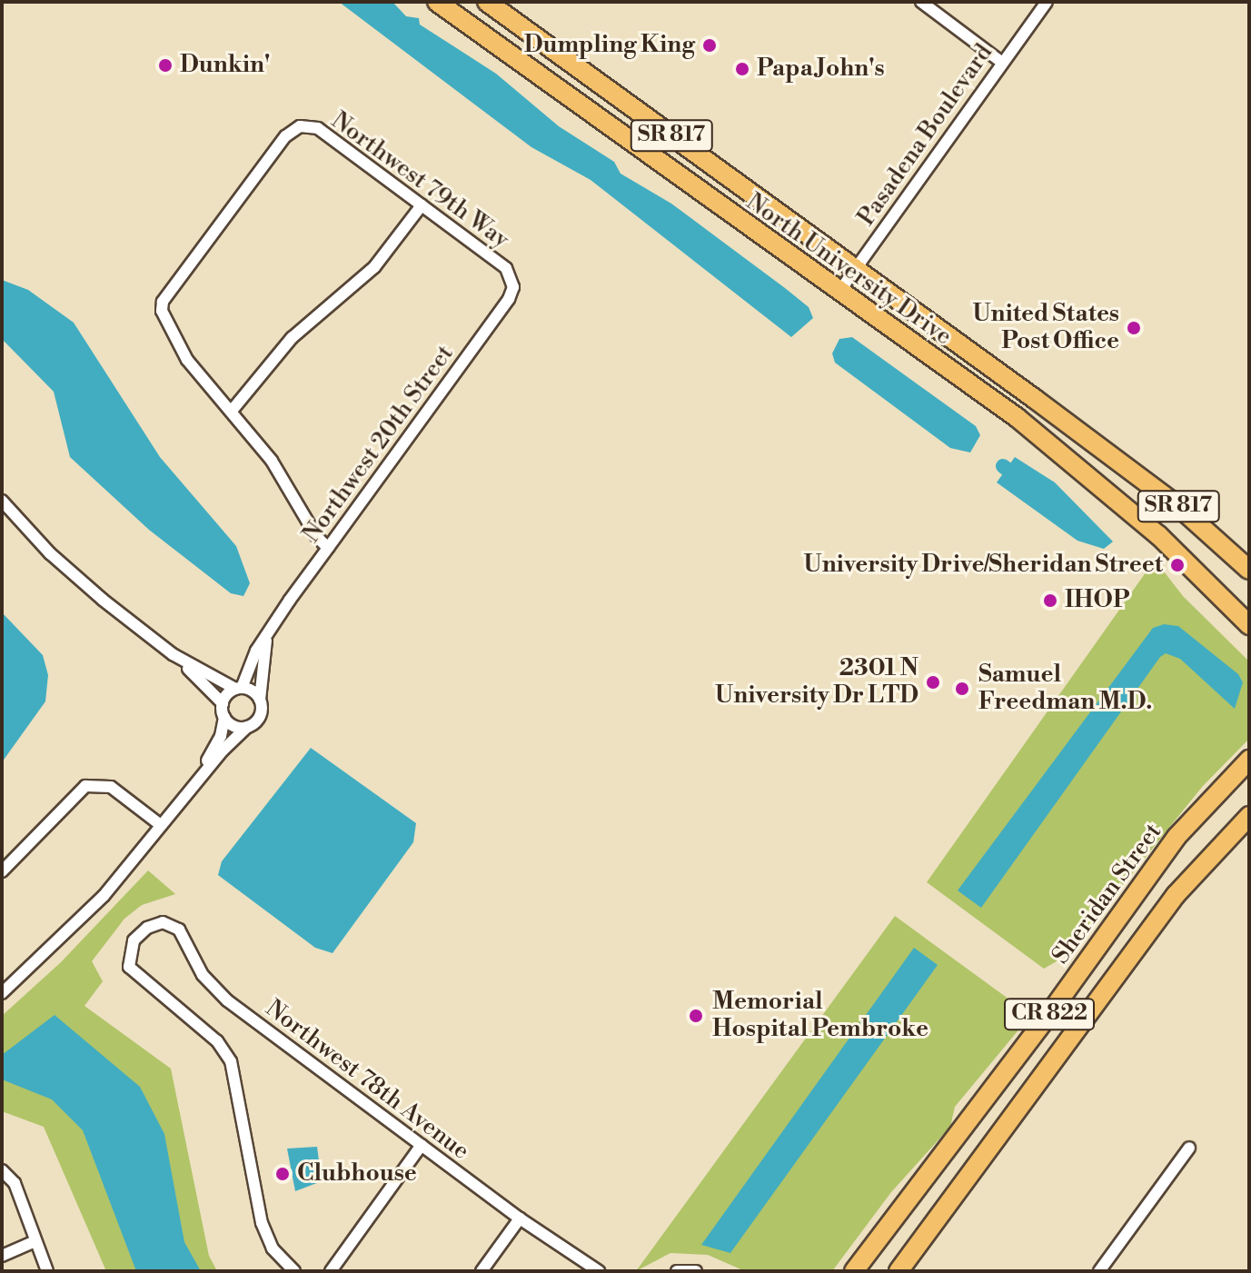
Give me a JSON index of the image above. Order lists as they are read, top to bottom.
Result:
{
  "streets": {
    "main road": [
      "SR 817",
      "North University Drive",
      "Sheridan Street",
      "CR 822"
    ],
    "street": [
      "Pasadena Boulevard",
      "Northwest 79th Way",
      "Northwest 20th Street",
      "Northwest 78th Avenue"
    ]
  },
  "crossings": [
    ["Pasadena Boulevard", "North University Drive"],
    ["Northwest 79th Way", "Northwest 20th Street"]
  ],
  "places": [
    "Dumpling King",
    "Dunkin'",
    "Papa John's",
    "United States Post Office",
    "University Drive/Sheridan Street",
    "IHOP",
    "2301 N University Dr LTD",
    "Samuel Freedman M.D.",
    "Memorial Hospital Pembroke",
    "Clubhouse"
  ]
}
